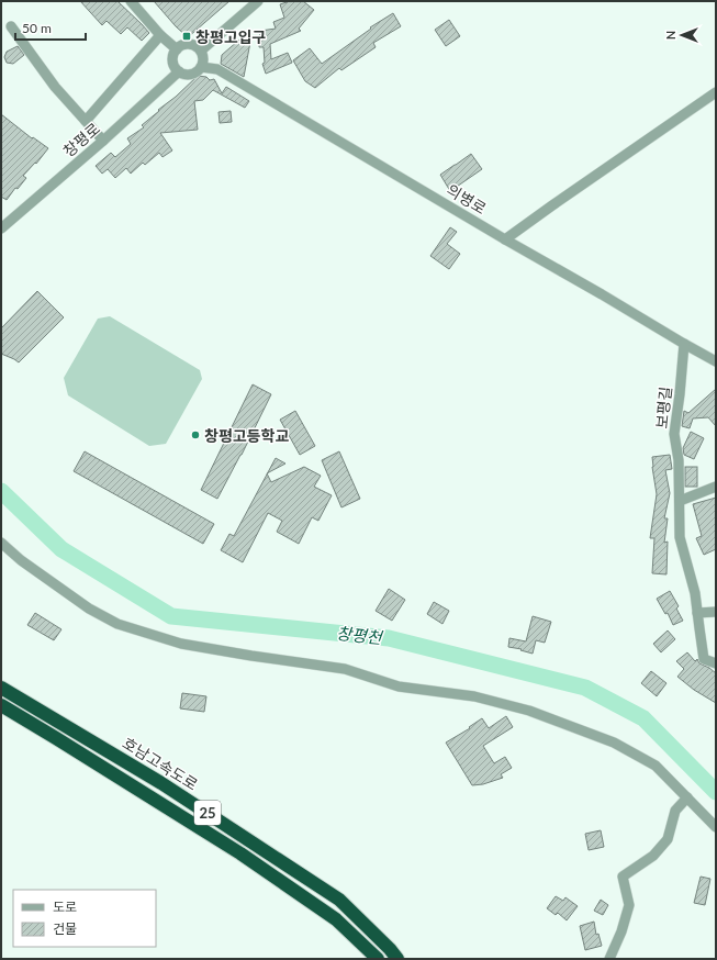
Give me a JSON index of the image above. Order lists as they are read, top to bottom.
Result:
{
  "streets": {
    "highway": ["호남고속도로", "25"],
    "street": ["창평로", "의병로", "보평길"]
  },
  "crossings": [
    ["창평로", "의병로"],
    ["의병로", "보평길"]
  ],
  "water": ["창평천"],
  "places": {
    "transit": ["창평고입구"],
    "other": ["창평고등학교"]
  },
  "legend": ["도로", "건물"],
  "scale_bar": "50 m",
  "north": "left"
}
